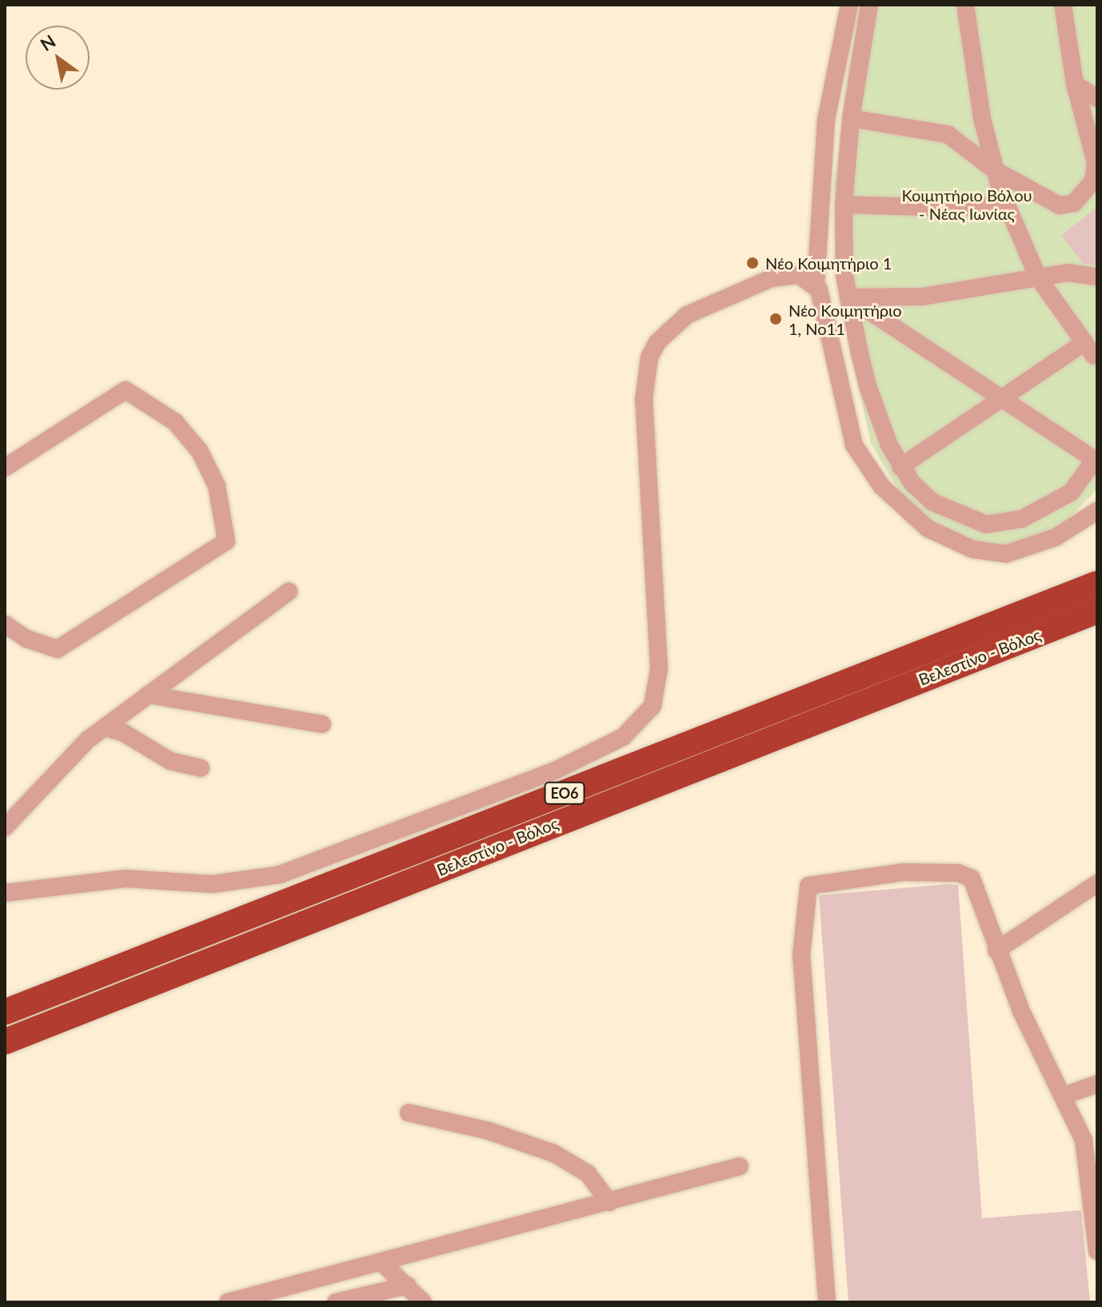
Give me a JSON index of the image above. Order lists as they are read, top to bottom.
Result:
{
  "streets": {
    "highway": ["Βελεστίνο - Βόλος", "ΕΟ6"]
  },
  "parks": ["Κοιμητήριο Βόλου - Νέας Ιωνίας"],
  "places": ["Νέο Κοιμητήριο 1", "Νέο Κοιμητήριο 1, Νο11"],
  "north": "top left"
}
